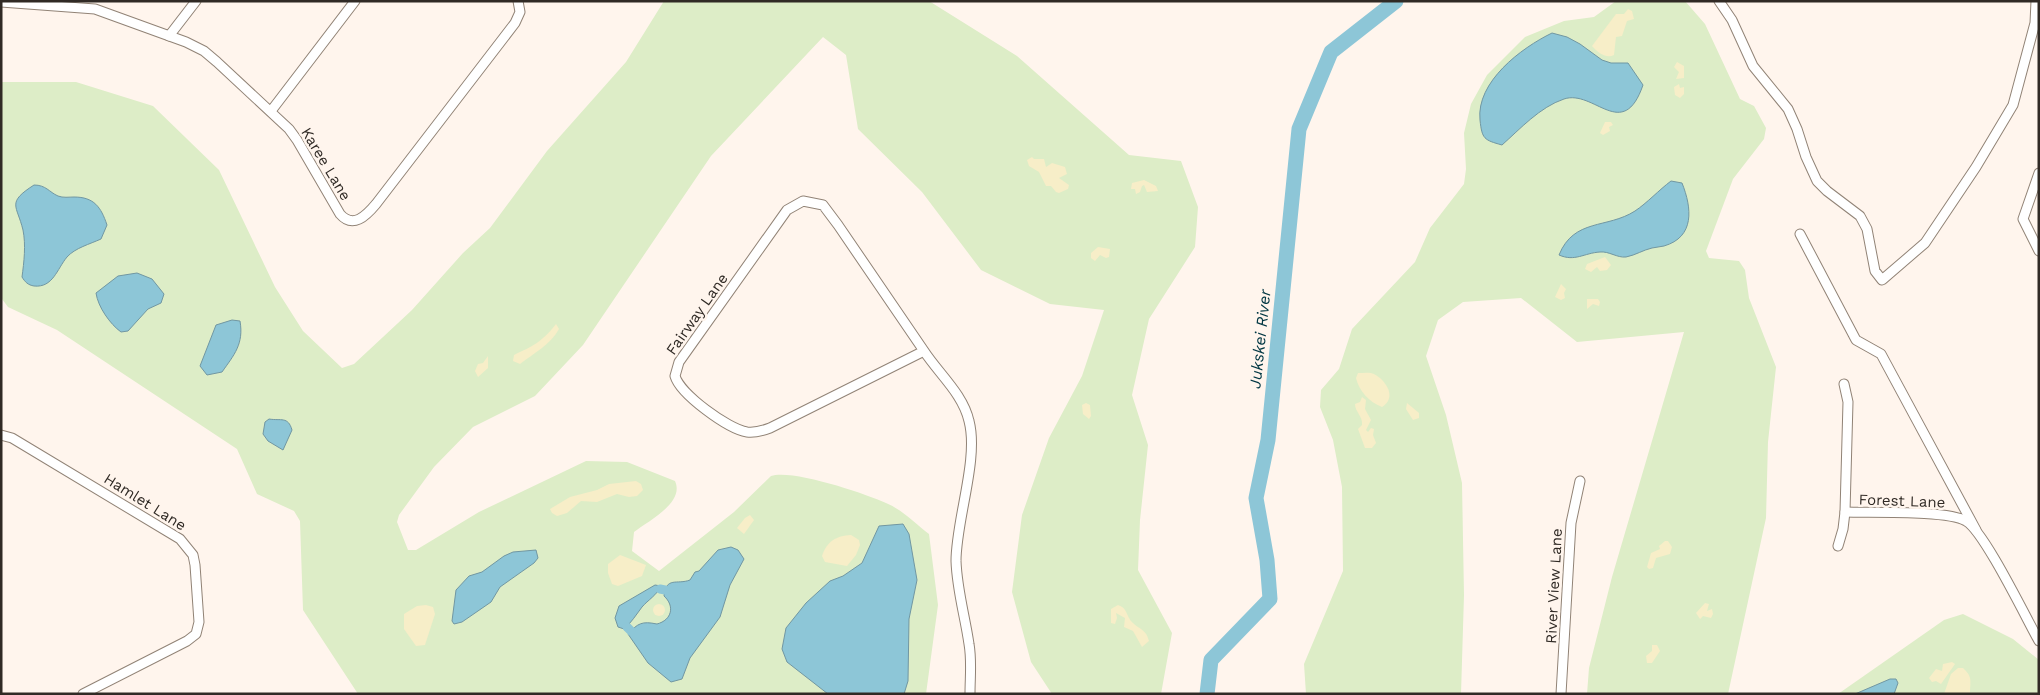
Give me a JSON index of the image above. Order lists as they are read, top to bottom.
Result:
{
  "streets": {
    "street": [
      "Karee Lane",
      "Fairway Lane",
      "Forest Lane",
      "Hamlet Lane",
      "River View Lane"
    ]
  },
  "water": ["Jukskei River"]
}
